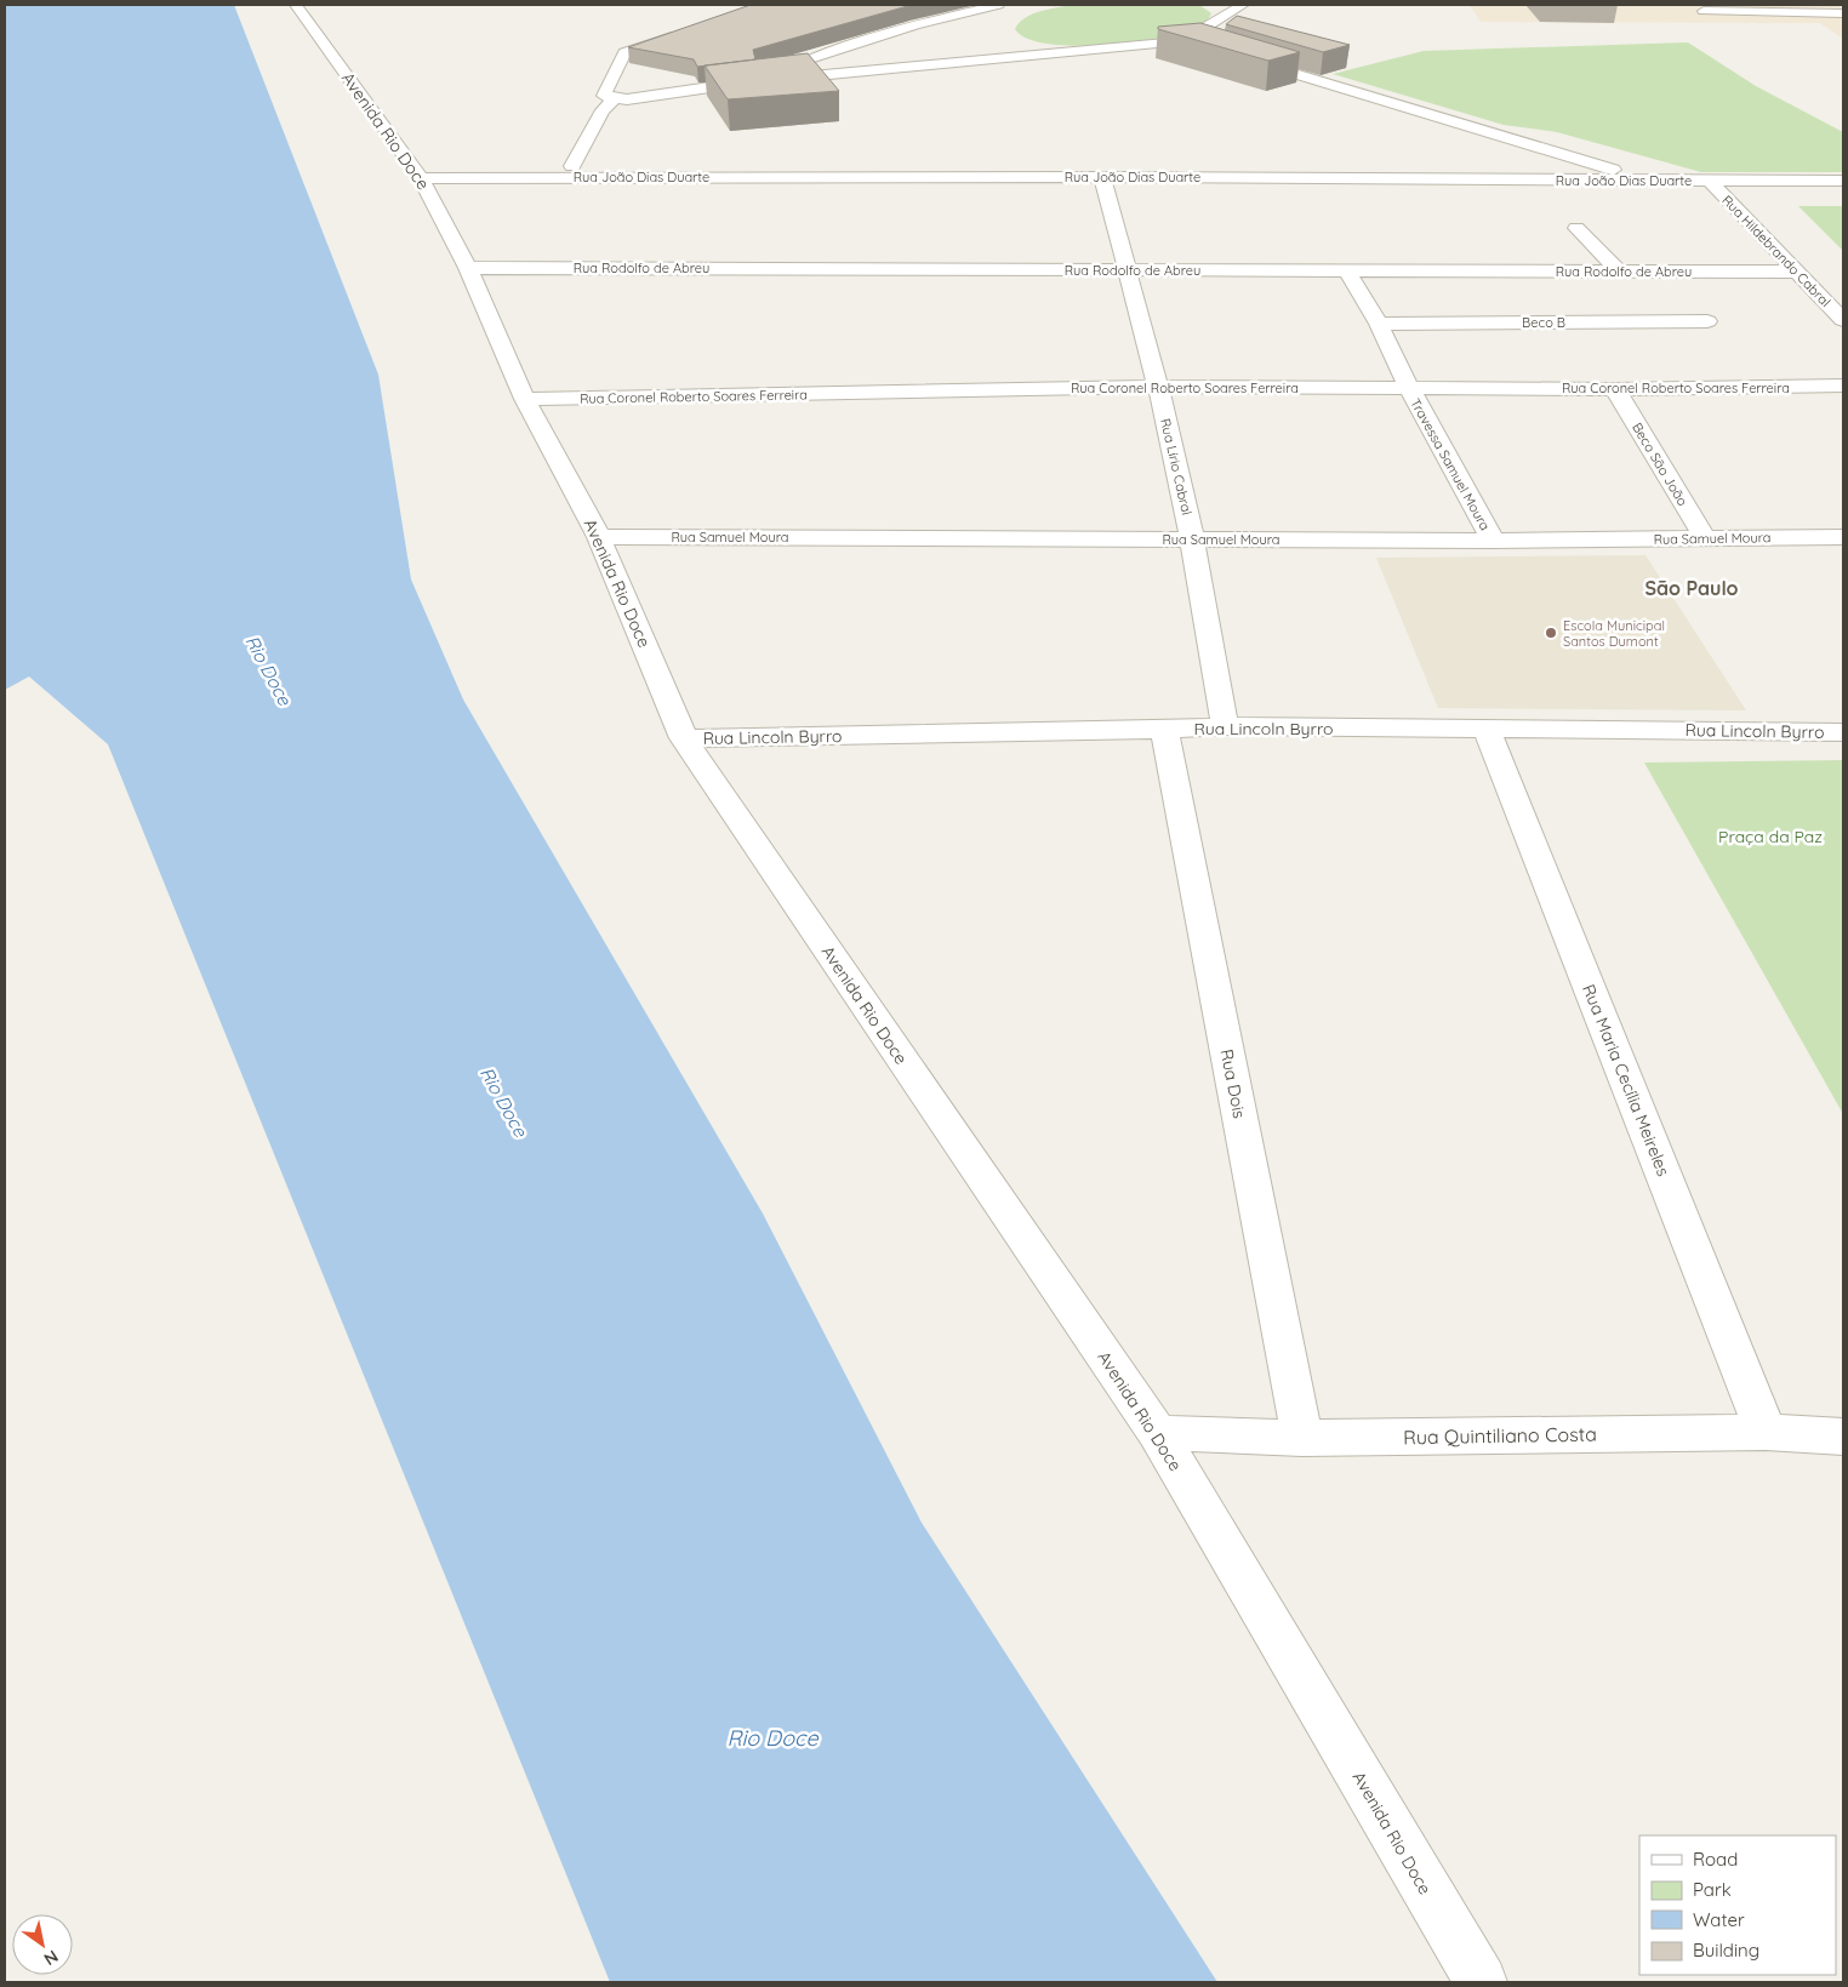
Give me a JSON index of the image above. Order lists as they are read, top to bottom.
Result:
{
  "streets": {
    "street": [
      "Avenida Rio Doce",
      "Rua João Dias Duarte",
      "Rua Hildebrando Cabral",
      "Rua Rodolfo de Abreu",
      "Beco B",
      "Rua Coronel Roberto Soares Ferreira",
      "Travessa Samuel Moura",
      "Beco São João",
      "Rua Lírio Cabral",
      "Rua Samuel Moura",
      "Rua Lincoln Byrro",
      "Rua Maria Cecília Meireles",
      "Rua Dois",
      "Rua Quintiliano Costa"
    ]
  },
  "crossings": [
    ["Avenida Rio Doce", "Rua João Dias Duarte"],
    ["Avenida Rio Doce", "Rua Rodolfo de Abreu"],
    ["Avenida Rio Doce", "Rua Coronel Roberto Soares Ferreira"],
    ["Avenida Rio Doce", "Rua Samuel Moura"],
    ["Avenida Rio Doce", "Rua Lincoln Byrro"],
    ["Avenida Rio Doce", "Rua Quintiliano Costa"],
    ["Rua João Dias Duarte", "Rua Hildebrando Cabral"],
    ["Rua João Dias Duarte", "Rua Lírio Cabral"],
    ["Rua Hildebrando Cabral", "Rua Rodolfo de Abreu"],
    ["Rua Rodolfo de Abreu", "Travessa Samuel Moura"],
    ["Rua Rodolfo de Abreu", "Rua Lírio Cabral"],
    ["Beco B", "Travessa Samuel Moura"],
    ["Rua Coronel Roberto Soares Ferreira", "Travessa Samuel Moura"],
    ["Rua Coronel Roberto Soares Ferreira", "Beco São João"],
    ["Rua Coronel Roberto Soares Ferreira", "Rua Lírio Cabral"],
    ["Travessa Samuel Moura", "Rua Samuel Moura"],
    ["Beco São João", "Rua Samuel Moura"],
    ["Rua Lírio Cabral", "Rua Samuel Moura"],
    ["Rua Lírio Cabral", "Rua Lincoln Byrro"],
    ["Rua Lincoln Byrro", "Rua Maria Cecília Meireles"],
    ["Rua Lincoln Byrro", "Rua Dois"],
    ["Rua Maria Cecília Meireles", "Rua Quintiliano Costa"],
    ["Rua Dois", "Rua Quintiliano Costa"]
  ],
  "districts": ["São Paulo"],
  "water": ["Rio Doce"],
  "parks": ["Praça da Paz"],
  "places": ["Escola Municipal Santos Dumont"],
  "legend": [
    "Road",
    "Park",
    "Water",
    "Building"
  ],
  "north": "bottom right"
}
